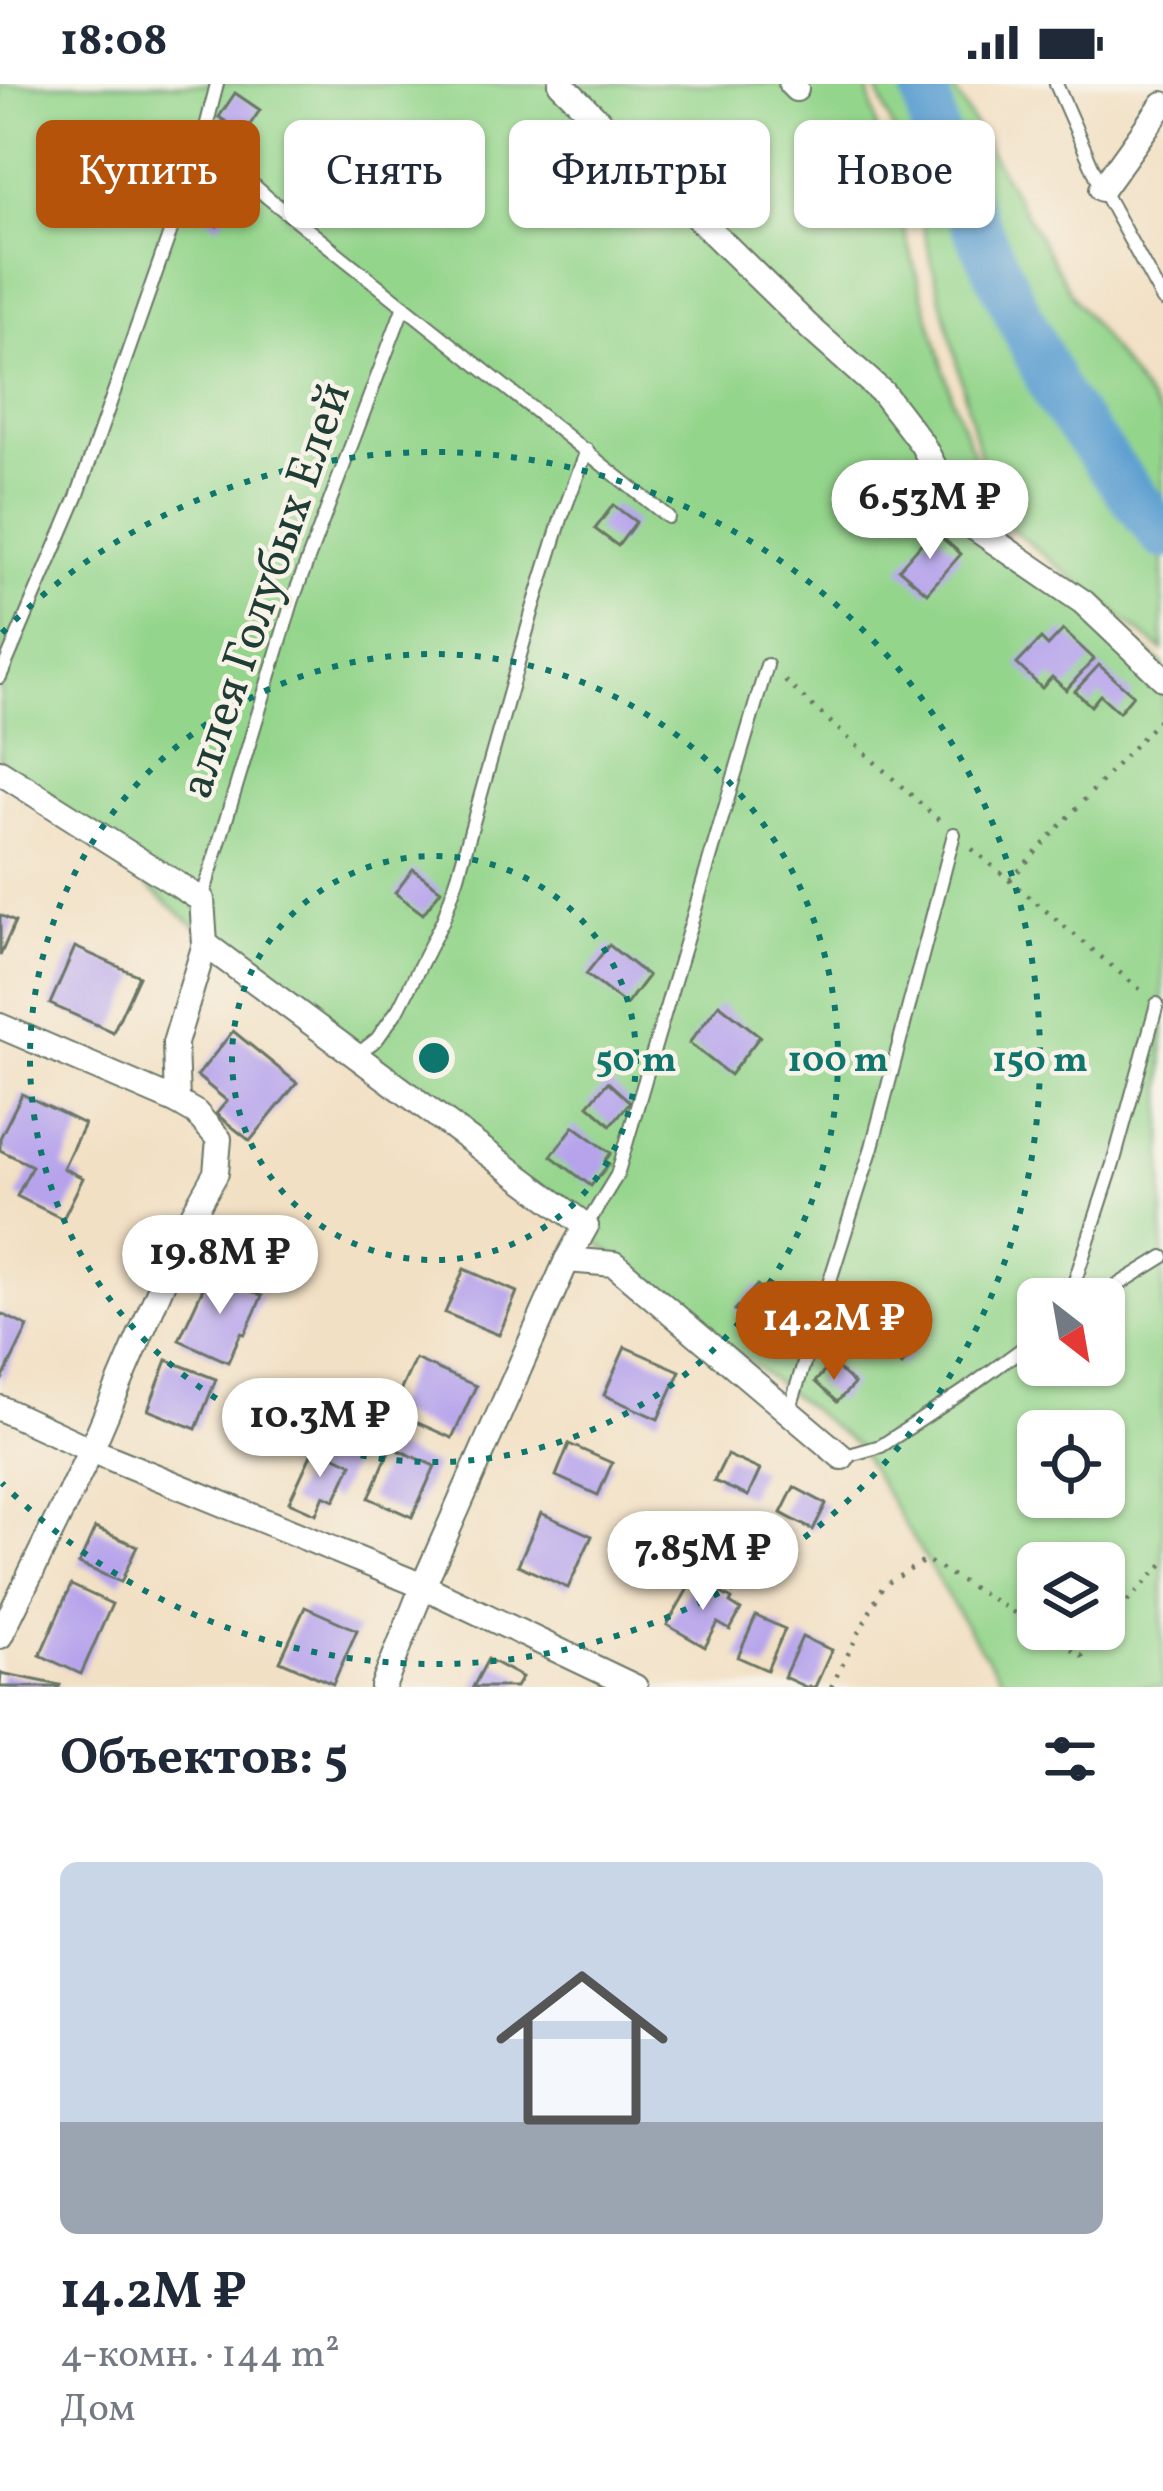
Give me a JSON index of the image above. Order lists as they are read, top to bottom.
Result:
{
  "streets": {
    "lane": ["аллея Голубых Елей"]
  },
  "north": "bottom right",
  "page": {
    "status": "18:08",
    "chip": [
      "Купить",
      "Снять",
      "Фильтры",
      "Новое"
    ],
    "price": [
      "6.53M ₽",
      "19.8M ₽",
      "14.2M ₽",
      "10.3M ₽",
      "7.85M ₽"
    ],
    "heading": "Объектов: 5",
    "list": [
      {
        "name": "14.2M ₽",
        "note": "4-комн. · 144 m² · Дом"
      }
    ]
  },
  "rings": ["50 m", "100 m", "150 m"]
}
